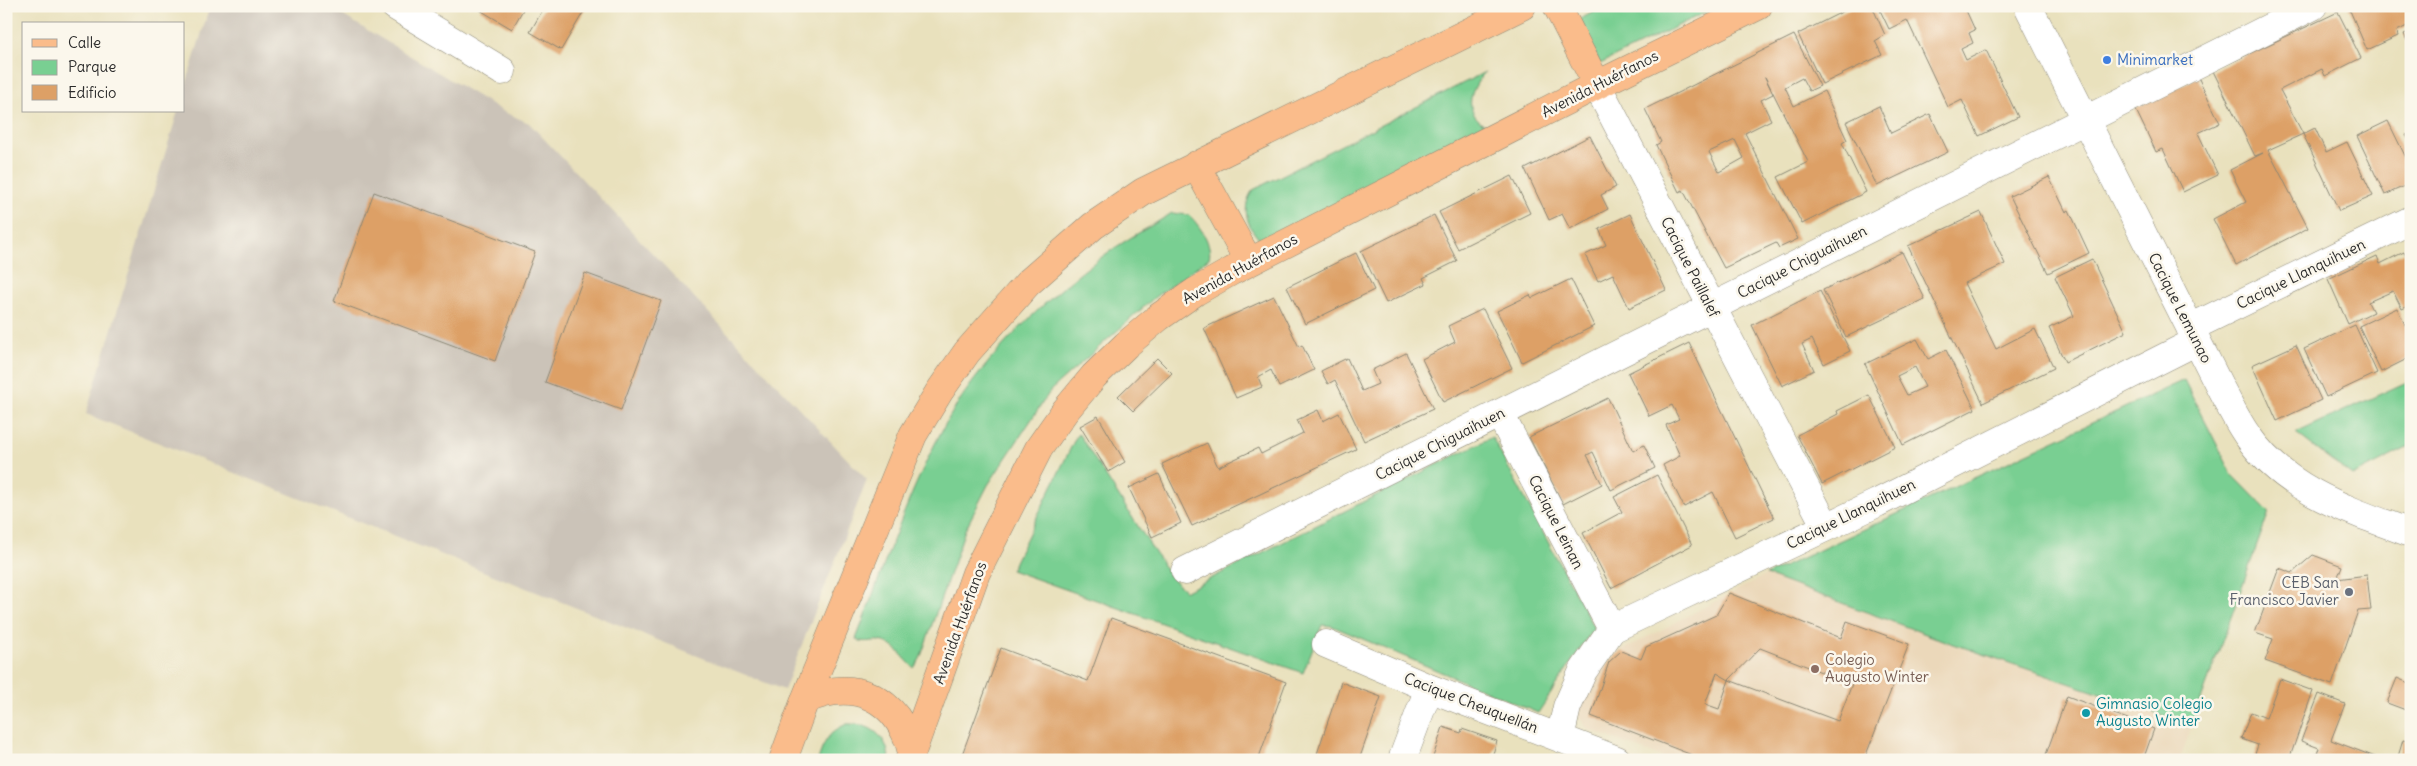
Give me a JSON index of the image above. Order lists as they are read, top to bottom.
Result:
{
  "streets": {
    "main road": ["Avenida Huérfanos", "Cacique Paillalef"],
    "street": [
      "Cacique Chiguaihuen",
      "Cacique Llanquihuen",
      "Cacique Lemunao",
      "Cacique Leinan",
      "Cacique Cheuquellán"
    ]
  },
  "crossings": [
    ["Avenida Huérfanos", "Cacique Paillalef"],
    ["Cacique Chiguaihuen", "Cacique Paillalef"],
    ["Cacique Chiguaihuen", "Cacique Lemunao"],
    ["Cacique Chiguaihuen", "Cacique Leinan"],
    ["Cacique Paillalef", "Cacique Llanquihuen"],
    ["Cacique Llanquihuen", "Cacique Lemunao"],
    ["Cacique Llanquihuen", "Cacique Leinan"],
    ["Cacique Llanquihuen", "Cacique Cheuquellán"]
  ],
  "places": [
    "Minimarket",
    "CEB San Francisco Javier",
    "Colegio Augusto Winter",
    "Gimnasio Colegio Augusto Winter"
  ],
  "legend": ["Calle", "Parque", "Edificio"]
}
